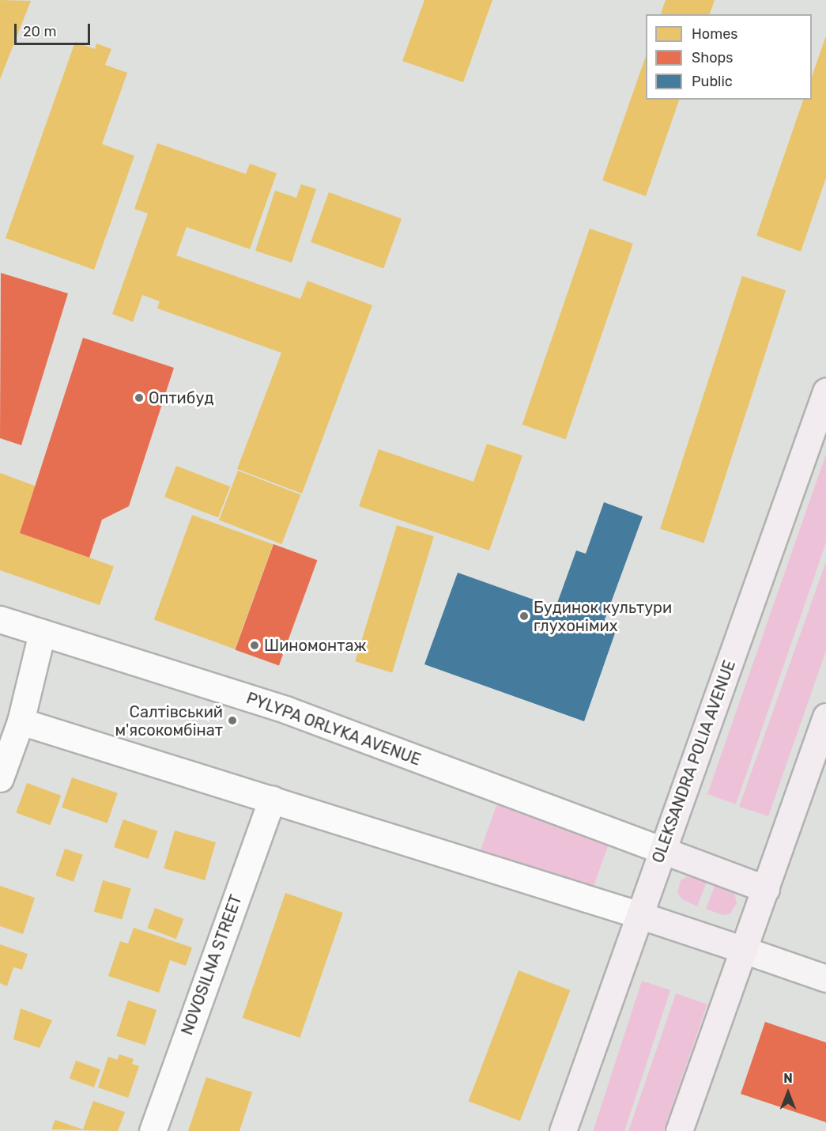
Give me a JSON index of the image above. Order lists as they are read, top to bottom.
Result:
{
  "streets": {
    "main road": ["OLEKSANDRA POLIA AVENUE"],
    "street": ["PYLYPA ORLYKA AVENUE", "NOVOSILNA STREET"]
  },
  "crossings": [
    ["PYLYPA ORLYKA AVENUE", "OLEKSANDRA POLIA AVENUE"]
  ],
  "places": [
    "Оптибуд",
    "Будинок культури глухонімих",
    "Шиномонтаж",
    "Салтівський м'ясокомбінат"
  ],
  "legend": ["Homes", "Shops", "Public"],
  "scale_bar": "20 m",
  "north": "top"
}
